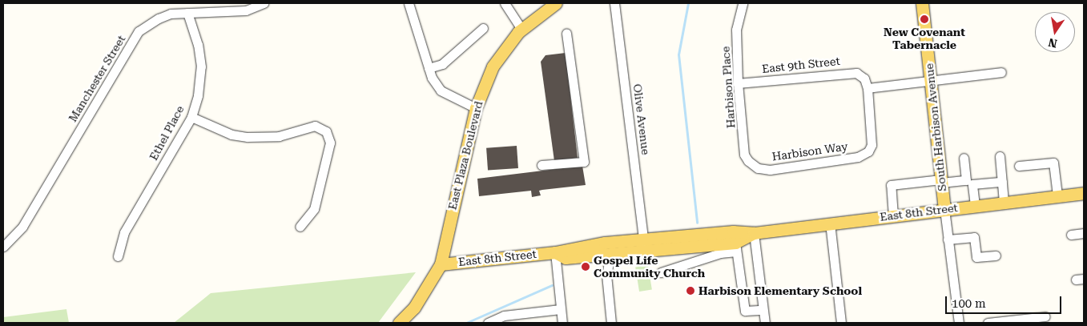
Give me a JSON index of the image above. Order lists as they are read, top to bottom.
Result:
{
  "streets": {
    "main road": ["South Harbison Avenue", "East Plaza Boulevard", "East 8th Street"],
    "street": [
      "East 9th Street",
      "Manchester Street",
      "Harbison Place",
      "Olive Avenue",
      "Ethel Place",
      "Harbison Way"
    ]
  },
  "crossings": [
    ["East 9th Street", "Harbison Place"],
    ["East 9th Street", "Harbison Way"],
    ["Manchester Street", "Ethel Place"],
    ["Harbison Place", "Harbison Way"],
    ["Olive Avenue", "East 8th Street"],
    ["South Harbison Avenue", "East 8th Street"],
    ["East Plaza Boulevard", "East 8th Street"]
  ],
  "places": ["New Covenant Tabernacle", "Gospel Life Community Church", "Harbison Elementary School"],
  "scale_bar": "100 m",
  "north": "bottom"
}
